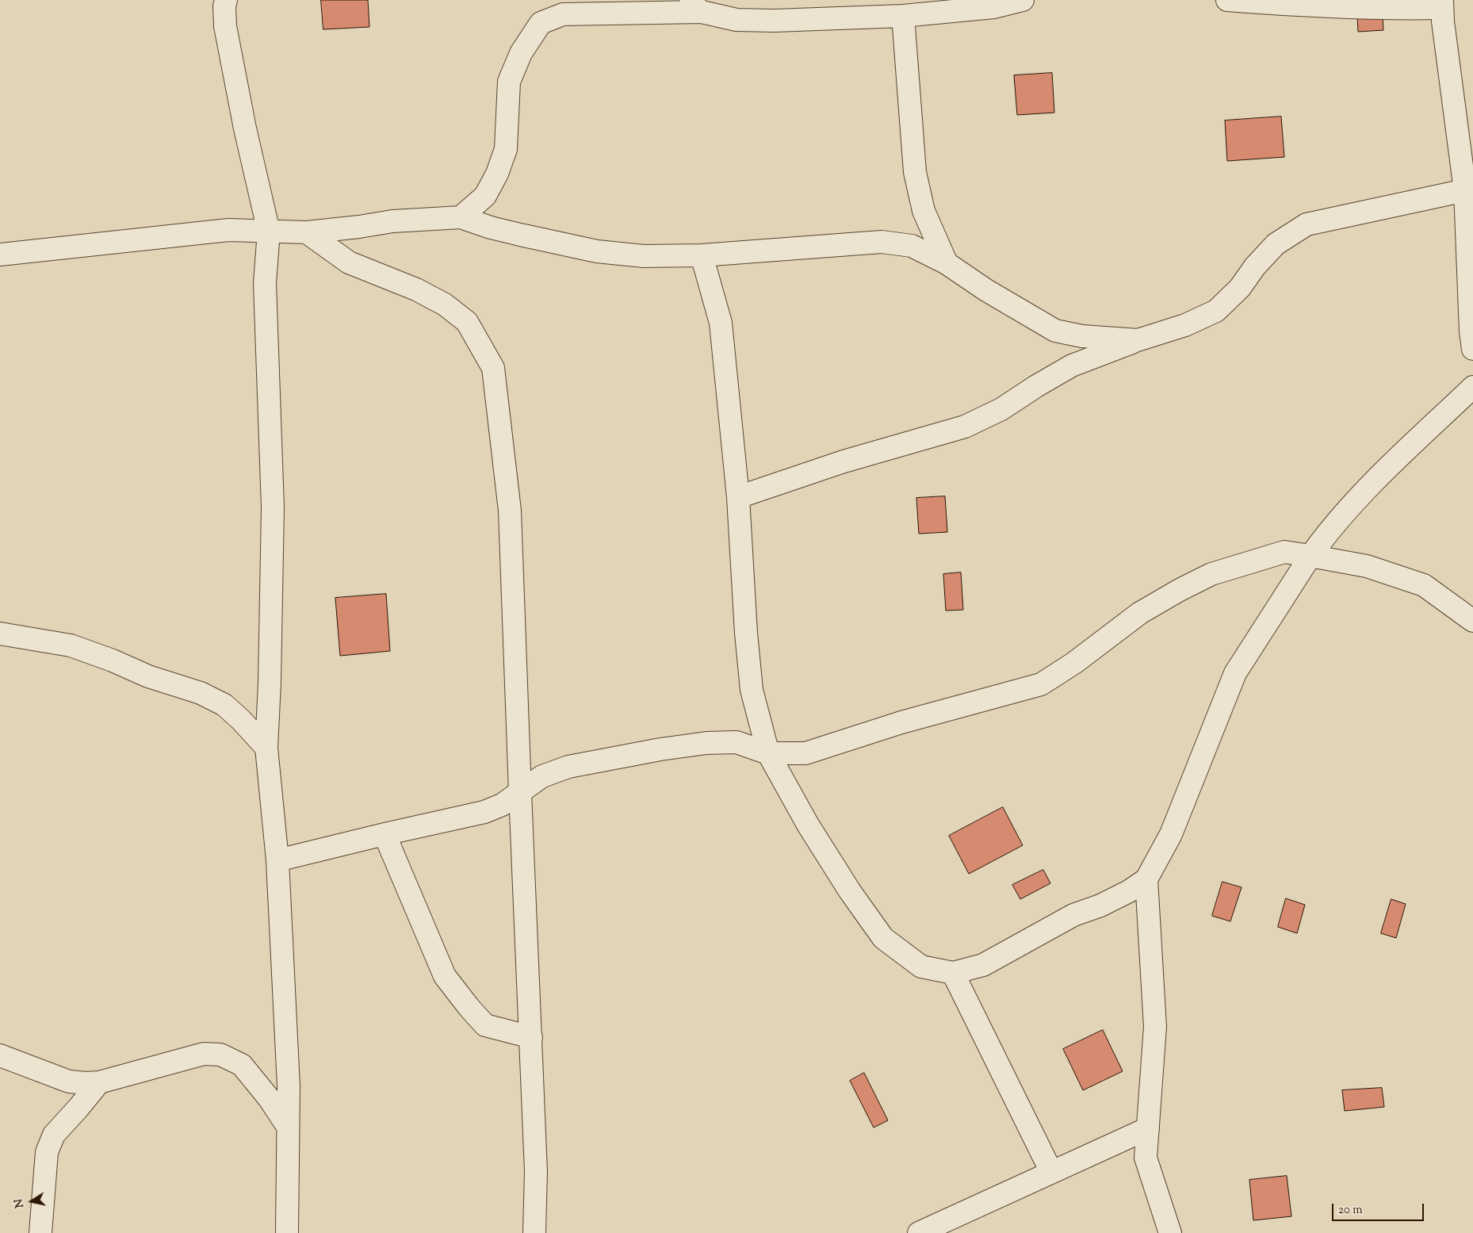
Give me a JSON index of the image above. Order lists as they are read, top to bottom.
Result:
{
  "scale_bar": "20 m",
  "north": "left"
}
